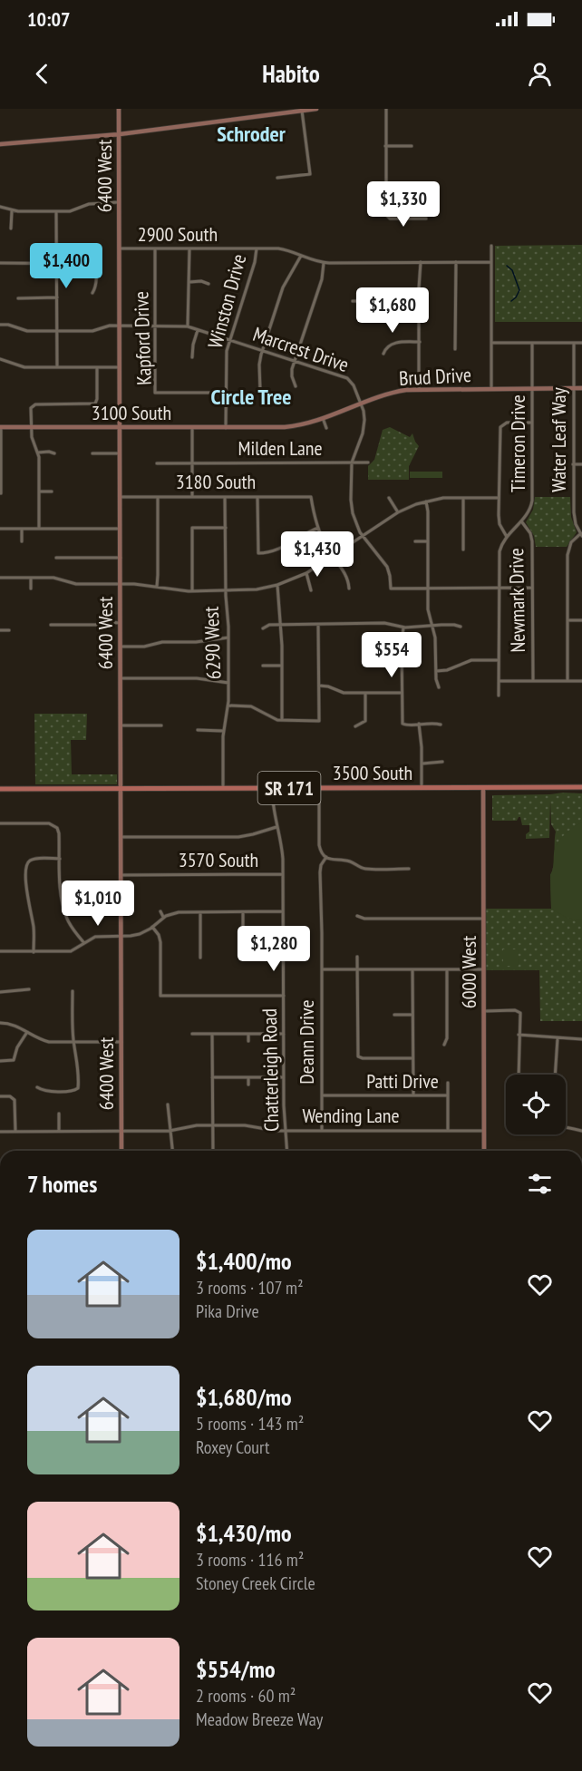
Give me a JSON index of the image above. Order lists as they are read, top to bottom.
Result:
{
  "streets": {
    "main road": ["3500 South", "SR 171"],
    "street": [
      "6400 West",
      "2900 South",
      "Winston Drive",
      "Kapford Drive",
      "Marcrest Drive",
      "Brud Drive",
      "3100 South",
      "Water Leaf Way",
      "Timeron Drive",
      "Milden Lane",
      "3180 South",
      "Newmark Drive",
      "6290 West",
      "3570 South",
      "6000 West",
      "Deann Drive",
      "Chatterleigh Road",
      "Patti Drive",
      "Wending Lane"
    ]
  },
  "crossings": [
    ["6400 West", "2900 South"],
    ["6400 West", "Marcrest Drive"],
    ["6400 West", "3100 South"],
    ["6400 West", "3180 South"],
    ["6400 West", "3500 South"],
    ["6400 West", "3570 South"],
    ["6400 West", "Wending Lane"],
    ["2900 South", "Winston Drive"],
    ["2900 South", "Kapford Drive"],
    ["Winston Drive", "Kapford Drive"],
    ["Winston Drive", "Marcrest Drive"],
    ["Winston Drive", "3100 South"],
    ["Kapford Drive", "Marcrest Drive"],
    ["Marcrest Drive", "Brud Drive"],
    ["Marcrest Drive", "Milden Lane"],
    ["Brud Drive", "3100 South"],
    ["Brud Drive", "Water Leaf Way"],
    ["Brud Drive", "Timeron Drive"],
    ["Timeron Drive", "Newmark Drive"],
    ["3180 South", "6290 West"],
    ["6290 West", "3500 South"],
    ["3500 South", "6000 West"],
    ["3500 South", "Chatterleigh Road"],
    ["3570 South", "Chatterleigh Road"],
    ["6000 West", "Wending Lane"],
    ["Deann Drive", "Patti Drive"],
    ["Deann Drive", "Wending Lane"],
    ["Chatterleigh Road", "Wending Lane"],
    ["Patti Drive", "Wending Lane"]
  ],
  "districts": ["Schroder", "Circle Tree"],
  "page": {
    "status": "10:07",
    "header": "Habito",
    "price": [
      "$1,330",
      "$1,400",
      "$1,680",
      "$1,430",
      "$554",
      "$1,010",
      "$1,280"
    ],
    "heading": "7 homes",
    "list": [
      {
        "name": "$1,400/mo",
        "note": "3 rooms · 107 m² · Pika Drive"
      },
      {
        "name": "$1,680/mo",
        "note": "5 rooms · 143 m² · Roxey Court"
      },
      {
        "name": "$1,430/mo",
        "note": "3 rooms · 116 m² · Stoney Creek Circle"
      },
      {
        "name": "$554/mo",
        "note": "2 rooms · 60 m² · Meadow Breeze Way"
      }
    ]
  }
}
